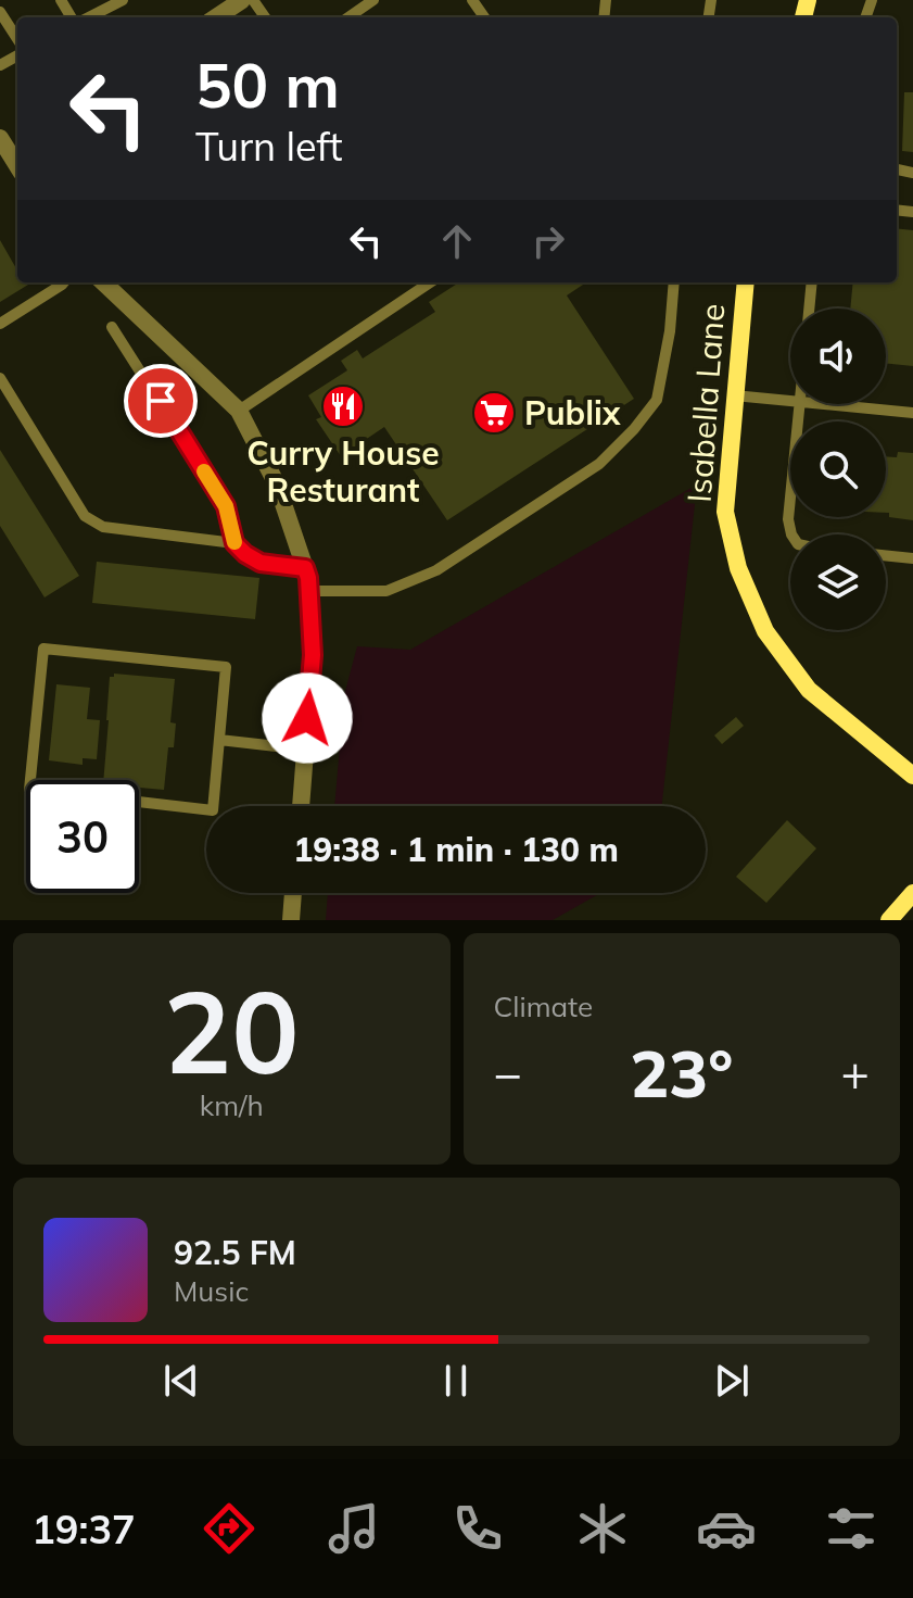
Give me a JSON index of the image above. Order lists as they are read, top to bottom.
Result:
{
  "streets": {
    "street": ["Isabella Lane"]
  },
  "places": {
    "restaurant": ["Curry House Resturant"],
    "supermarket": ["Publix"]
  },
  "page": {
    "turn": ["50 m", "Turn left"],
    "limit": "30",
    "trip": "19:38 · 1 min · 130 m",
    "tile": [
      ["20", "km/h"],
      "Climate"
    ],
    "heat": ["−", "23°", "+"],
    "song": ["92.5 FM", "Music"],
    "tabs": "19:37"
  }
}
